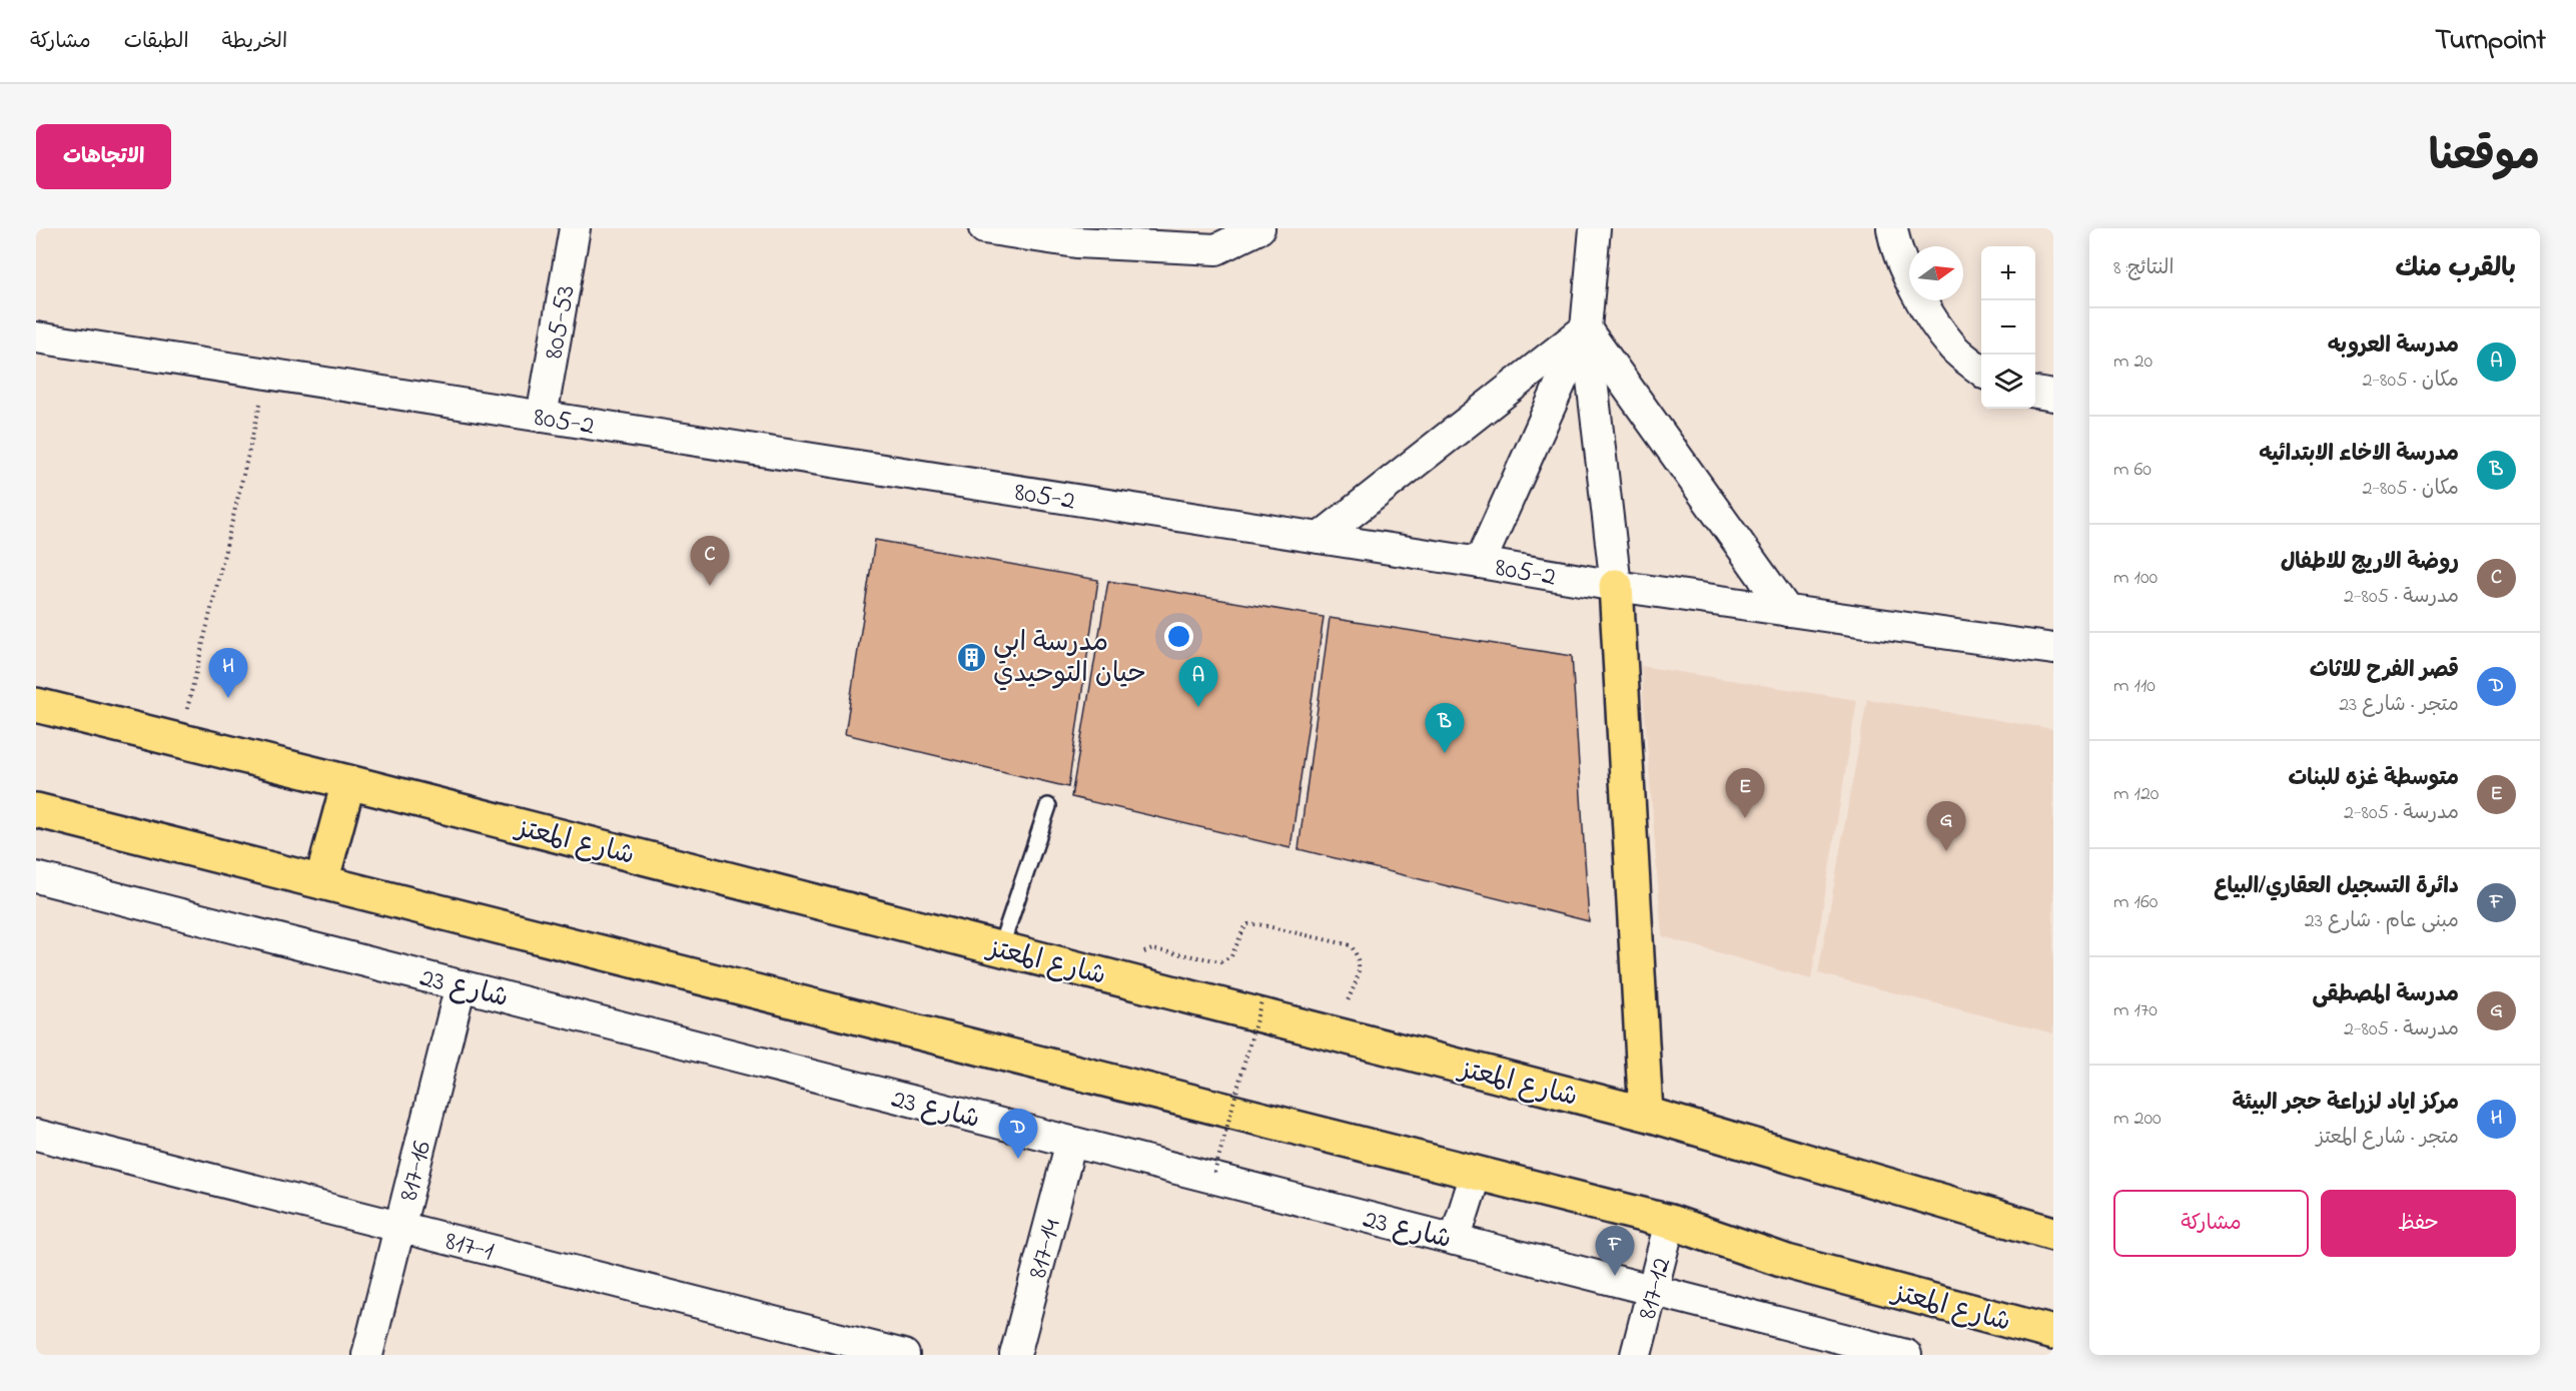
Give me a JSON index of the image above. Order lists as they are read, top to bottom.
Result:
{
  "streets": {
    "main road": ["شارع المعتز"],
    "street": [
      "805-53",
      "805-2",
      "شارع 23",
      "817-16",
      "817-1",
      "817-14",
      "817-12"
    ]
  },
  "crossings": [
    ["805-53", "805-2"],
    ["شارع المعتز", "817-12"],
    ["شارع 23", "817-16"],
    ["شارع 23", "817-14"],
    ["شارع 23", "817-12"],
    ["817-16", "817-1"]
  ],
  "places": {
    "building": ["مدرسة ابي حيان التوحيدي"]
  },
  "north": "right",
  "page": {
    "header": "Turnpoint",
    "nav": ["الخريطة", "الطبقات", "مشاركة"],
    "title": "موقعنا",
    "buttons": [
      "الاتجاهات",
      ["حفظ", "مشاركة"]
    ],
    "heading": ["بالقرب منك", "النتائج: 8"],
    "map_buttons": ["+", "−"],
    "list": [
      {
        "mark": "A",
        "name": "مدرسة العروبه",
        "note": "مكان · 805-2",
        "value": "20 m"
      },
      {
        "mark": "B",
        "name": "مدرسة الاخاء الابتدائيه",
        "note": "مكان · 805-2",
        "value": "60 m"
      },
      {
        "mark": "C",
        "name": "روضة الاريج للاطفال",
        "note": "مدرسة · 805-2",
        "value": "100 m"
      },
      {
        "mark": "D",
        "name": "قصر الفرح للاثاث",
        "note": "متجر · شارع 23",
        "value": "110 m"
      },
      {
        "mark": "E",
        "name": "متوسطة غزه للبنات",
        "note": "مدرسة · 805-2",
        "value": "120 m"
      },
      {
        "mark": "F",
        "name": "دائرة التسجيل العقاري/البياع",
        "note": "مبنى عام · شارع 23",
        "value": "160 m"
      },
      {
        "mark": "G",
        "name": "مدرسة المصطقى",
        "note": "مدرسة · 805-2",
        "value": "170 m"
      },
      {
        "mark": "H",
        "name": "مركز اياد لزراعة حجر البيئة",
        "note": "متجر · شارع المعتز",
        "value": "200 m"
      }
    ],
    "pins": [
      "C",
      "H",
      "A",
      "B",
      "E",
      "G",
      "D",
      "F"
    ]
  }
}
